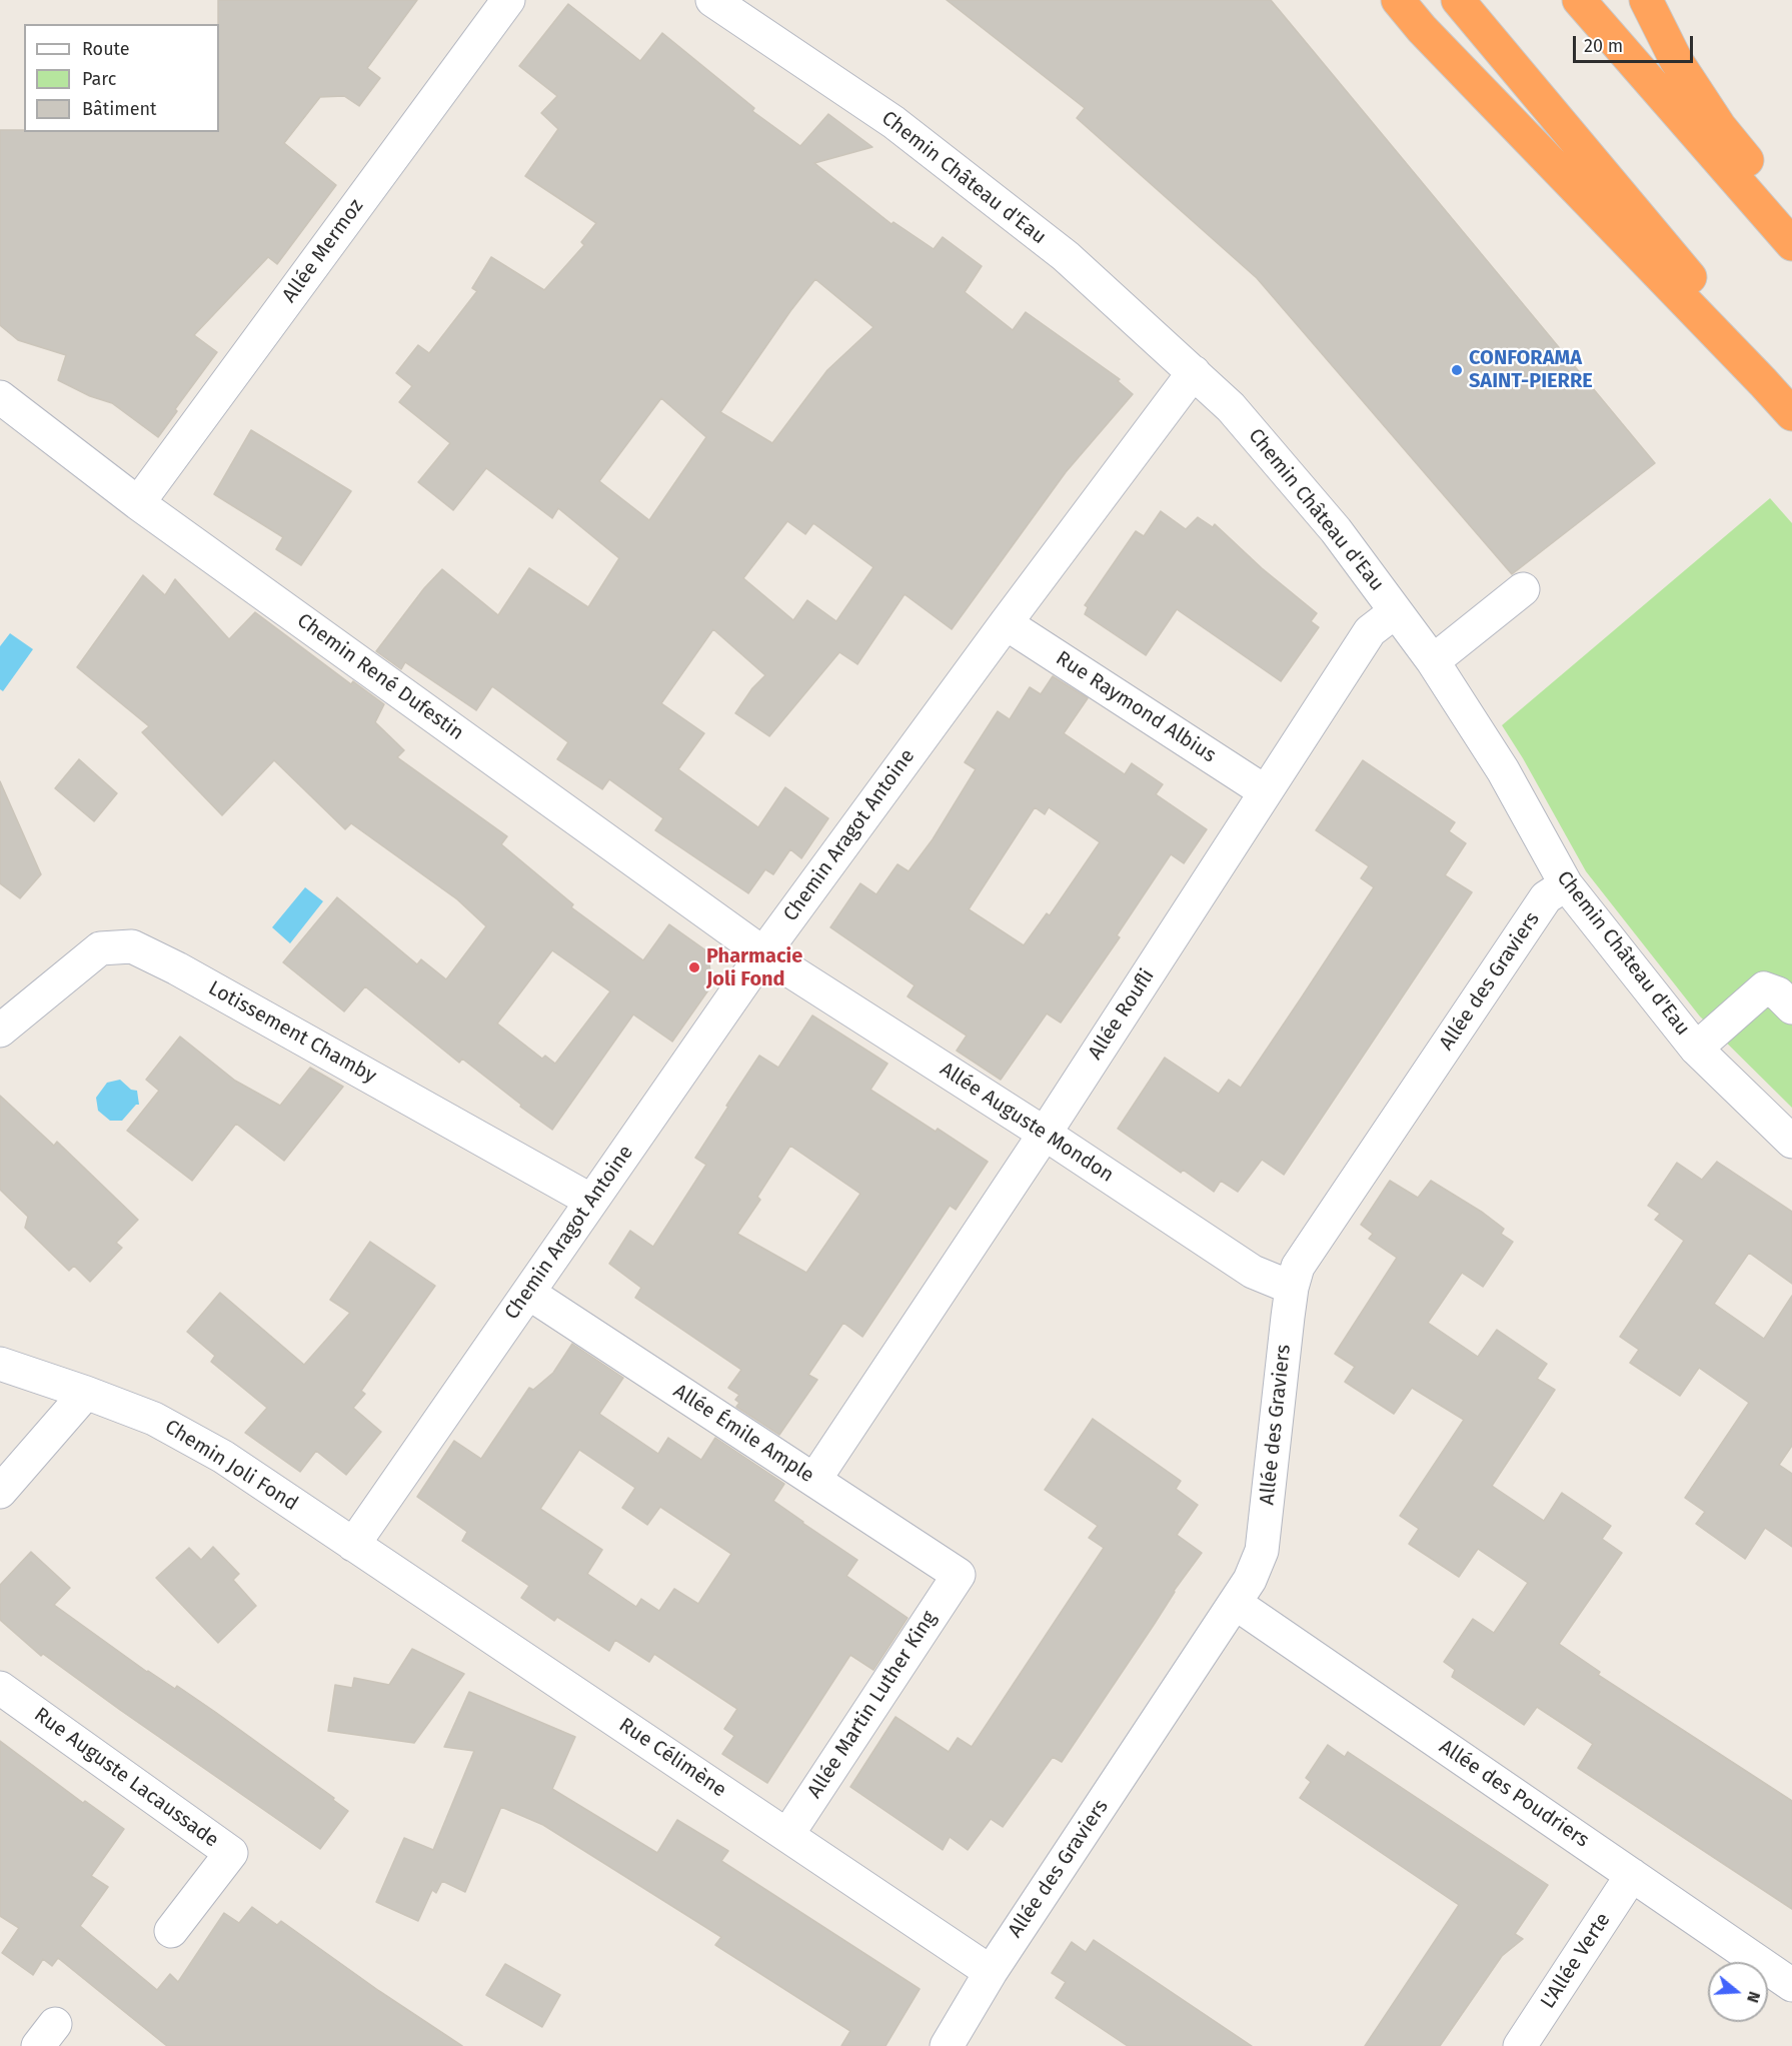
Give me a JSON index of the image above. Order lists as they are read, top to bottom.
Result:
{
  "streets": {
    "street": [
      "Chemin Château d'Eau",
      "Allée Mermoz",
      "Chemin René Dufestin",
      "Rue Raymond Albius",
      "Chemin Aragot Antoine",
      "Allée des Graviers",
      "Allée Roufli",
      "Lotissement Chamby",
      "Allée Auguste Mondon",
      "Allée Émile Ample",
      "Chemin Joli Fond",
      "Allée Martin Luther King",
      "Rue Célimène",
      "Rue Auguste Lacaussade",
      "Allée des Poudriers",
      "L'Allée Verte"
    ]
  },
  "crossings": [
    ["Chemin Château d'Eau", "Chemin Aragot Antoine"],
    ["Chemin Château d'Eau", "Allée des Graviers"],
    ["Chemin Château d'Eau", "Allée Roufli"],
    ["Allée Mermoz", "Chemin René Dufestin"],
    ["Chemin René Dufestin", "Chemin Aragot Antoine"],
    ["Chemin René Dufestin", "Allée Auguste Mondon"],
    ["Rue Raymond Albius", "Chemin Aragot Antoine"],
    ["Rue Raymond Albius", "Allée Roufli"],
    ["Chemin Aragot Antoine", "Lotissement Chamby"],
    ["Chemin Aragot Antoine", "Allée Auguste Mondon"],
    ["Chemin Aragot Antoine", "Allée Émile Ample"],
    ["Chemin Aragot Antoine", "Chemin Joli Fond"],
    ["Chemin Aragot Antoine", "Rue Célimène"],
    ["Allée des Graviers", "Allée Auguste Mondon"],
    ["Allée des Graviers", "Rue Célimène"],
    ["Allée des Graviers", "Allée des Poudriers"],
    ["Allée Roufli", "Allée Auguste Mondon"],
    ["Allée Roufli", "Allée Émile Ample"],
    ["Allée Émile Ample", "Allée Martin Luther King"],
    ["Chemin Joli Fond", "Rue Célimène"],
    ["Allée Martin Luther King", "Rue Célimène"],
    ["Allée des Poudriers", "L'Allée Verte"]
  ],
  "places": ["CONFORAMA SAINT-PIERRE", "Pharmacie Joli Fond"],
  "legend": ["Route", "Parc", "Bâtiment"],
  "scale_bar": "20 m",
  "north": "right"
}
